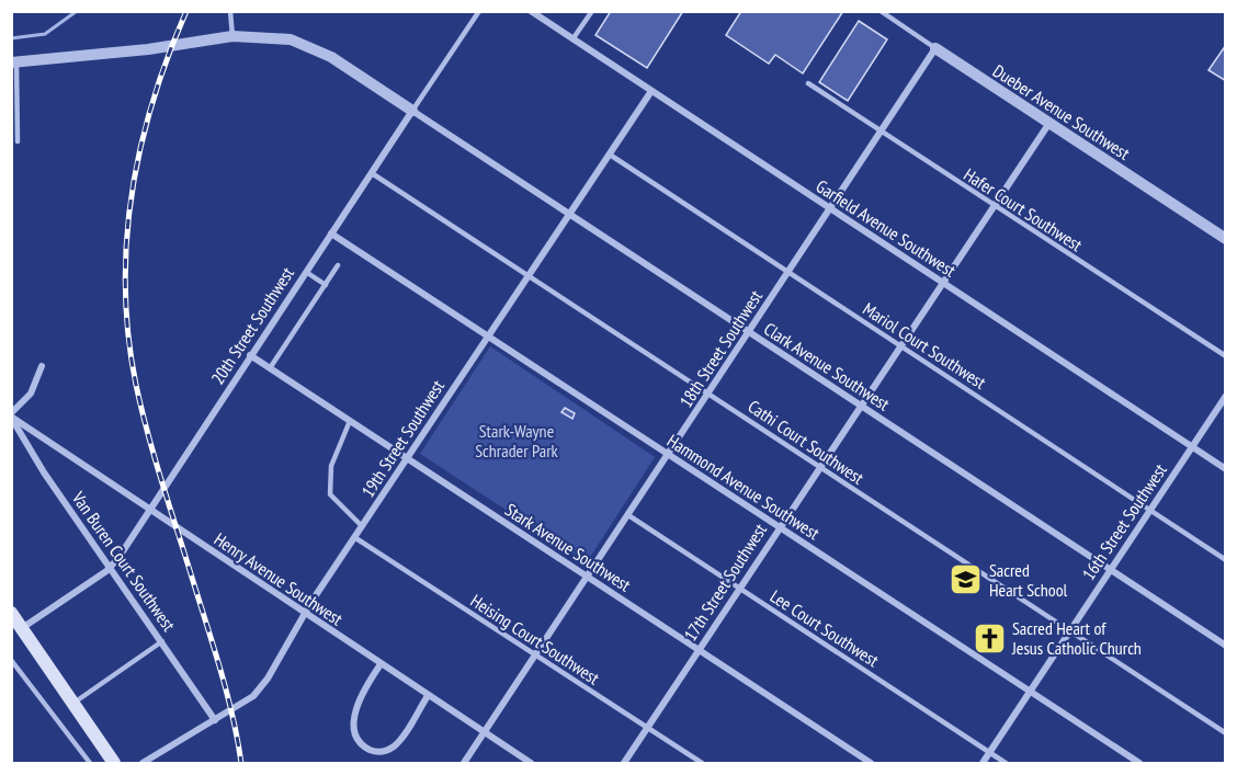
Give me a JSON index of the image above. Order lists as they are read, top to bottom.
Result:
{
  "streets": {
    "street": [
      "Dueber Avenue Southwest",
      "Garfield Avenue Southwest",
      "20th Street Southwest",
      "18th Street Southwest",
      "Clark Avenue Southwest",
      "19th Street Southwest",
      "Hammond Avenue Southwest",
      "16th Street Southwest",
      "Stark Avenue Southwest",
      "Van Buren Court Southwest",
      "Henry Avenue Southwest",
      "17th Street Southwest"
    ],
    "lane": [
      "Hafer Court Southwest",
      "Mariol Court Southwest",
      "Cathi Court Southwest",
      "Lee Court Southwest",
      "Heising Court Southwest"
    ]
  },
  "crossings": [
    ["Dueber Avenue Southwest", "18th Street Southwest"],
    ["Dueber Avenue Southwest", "17th Street Southwest"],
    ["Hafer Court Southwest", "18th Street Southwest"],
    ["Hafer Court Southwest", "17th Street Southwest"],
    ["Garfield Avenue Southwest", "18th Street Southwest"],
    ["Garfield Avenue Southwest", "19th Street Southwest"],
    ["Garfield Avenue Southwest", "16th Street Southwest"],
    ["Garfield Avenue Southwest", "17th Street Southwest"],
    ["20th Street Southwest", "Clark Avenue Southwest"],
    ["20th Street Southwest", "Cathi Court Southwest"],
    ["20th Street Southwest", "Hammond Avenue Southwest"],
    ["20th Street Southwest", "Stark Avenue Southwest"],
    ["20th Street Southwest", "Van Buren Court Southwest"],
    ["20th Street Southwest", "Henry Avenue Southwest"],
    ["Mariol Court Southwest", "18th Street Southwest"],
    ["Mariol Court Southwest", "19th Street Southwest"],
    ["Mariol Court Southwest", "16th Street Southwest"],
    ["Mariol Court Southwest", "17th Street Southwest"],
    ["18th Street Southwest", "Clark Avenue Southwest"],
    ["18th Street Southwest", "Cathi Court Southwest"],
    ["18th Street Southwest", "Hammond Avenue Southwest"],
    ["18th Street Southwest", "Stark Avenue Southwest"],
    ["18th Street Southwest", "Henry Avenue Southwest"],
    ["18th Street Southwest", "Lee Court Southwest"],
    ["18th Street Southwest", "Heising Court Southwest"],
    ["Clark Avenue Southwest", "19th Street Southwest"],
    ["Clark Avenue Southwest", "16th Street Southwest"],
    ["Clark Avenue Southwest", "17th Street Southwest"],
    ["19th Street Southwest", "Cathi Court Southwest"],
    ["19th Street Southwest", "Hammond Avenue Southwest"],
    ["19th Street Southwest", "Stark Avenue Southwest"],
    ["19th Street Southwest", "Van Buren Court Southwest"],
    ["19th Street Southwest", "Henry Avenue Southwest"],
    ["19th Street Southwest", "Heising Court Southwest"],
    ["Cathi Court Southwest", "16th Street Southwest"],
    ["Cathi Court Southwest", "17th Street Southwest"],
    ["Hammond Avenue Southwest", "16th Street Southwest"],
    ["Hammond Avenue Southwest", "17th Street Southwest"],
    ["16th Street Southwest", "Lee Court Southwest"],
    ["Stark Avenue Southwest", "17th Street Southwest"],
    ["Van Buren Court Southwest", "Henry Avenue Southwest"],
    ["17th Street Southwest", "Lee Court Southwest"],
    ["17th Street Southwest", "Heising Court Southwest"]
  ],
  "parks": ["Stark-Wayne Schrader Park"],
  "places": {
    "school or university": ["Sacred Heart School"],
    "church": ["Sacred Heart of Jesus Catholic Church"]
  }
}
